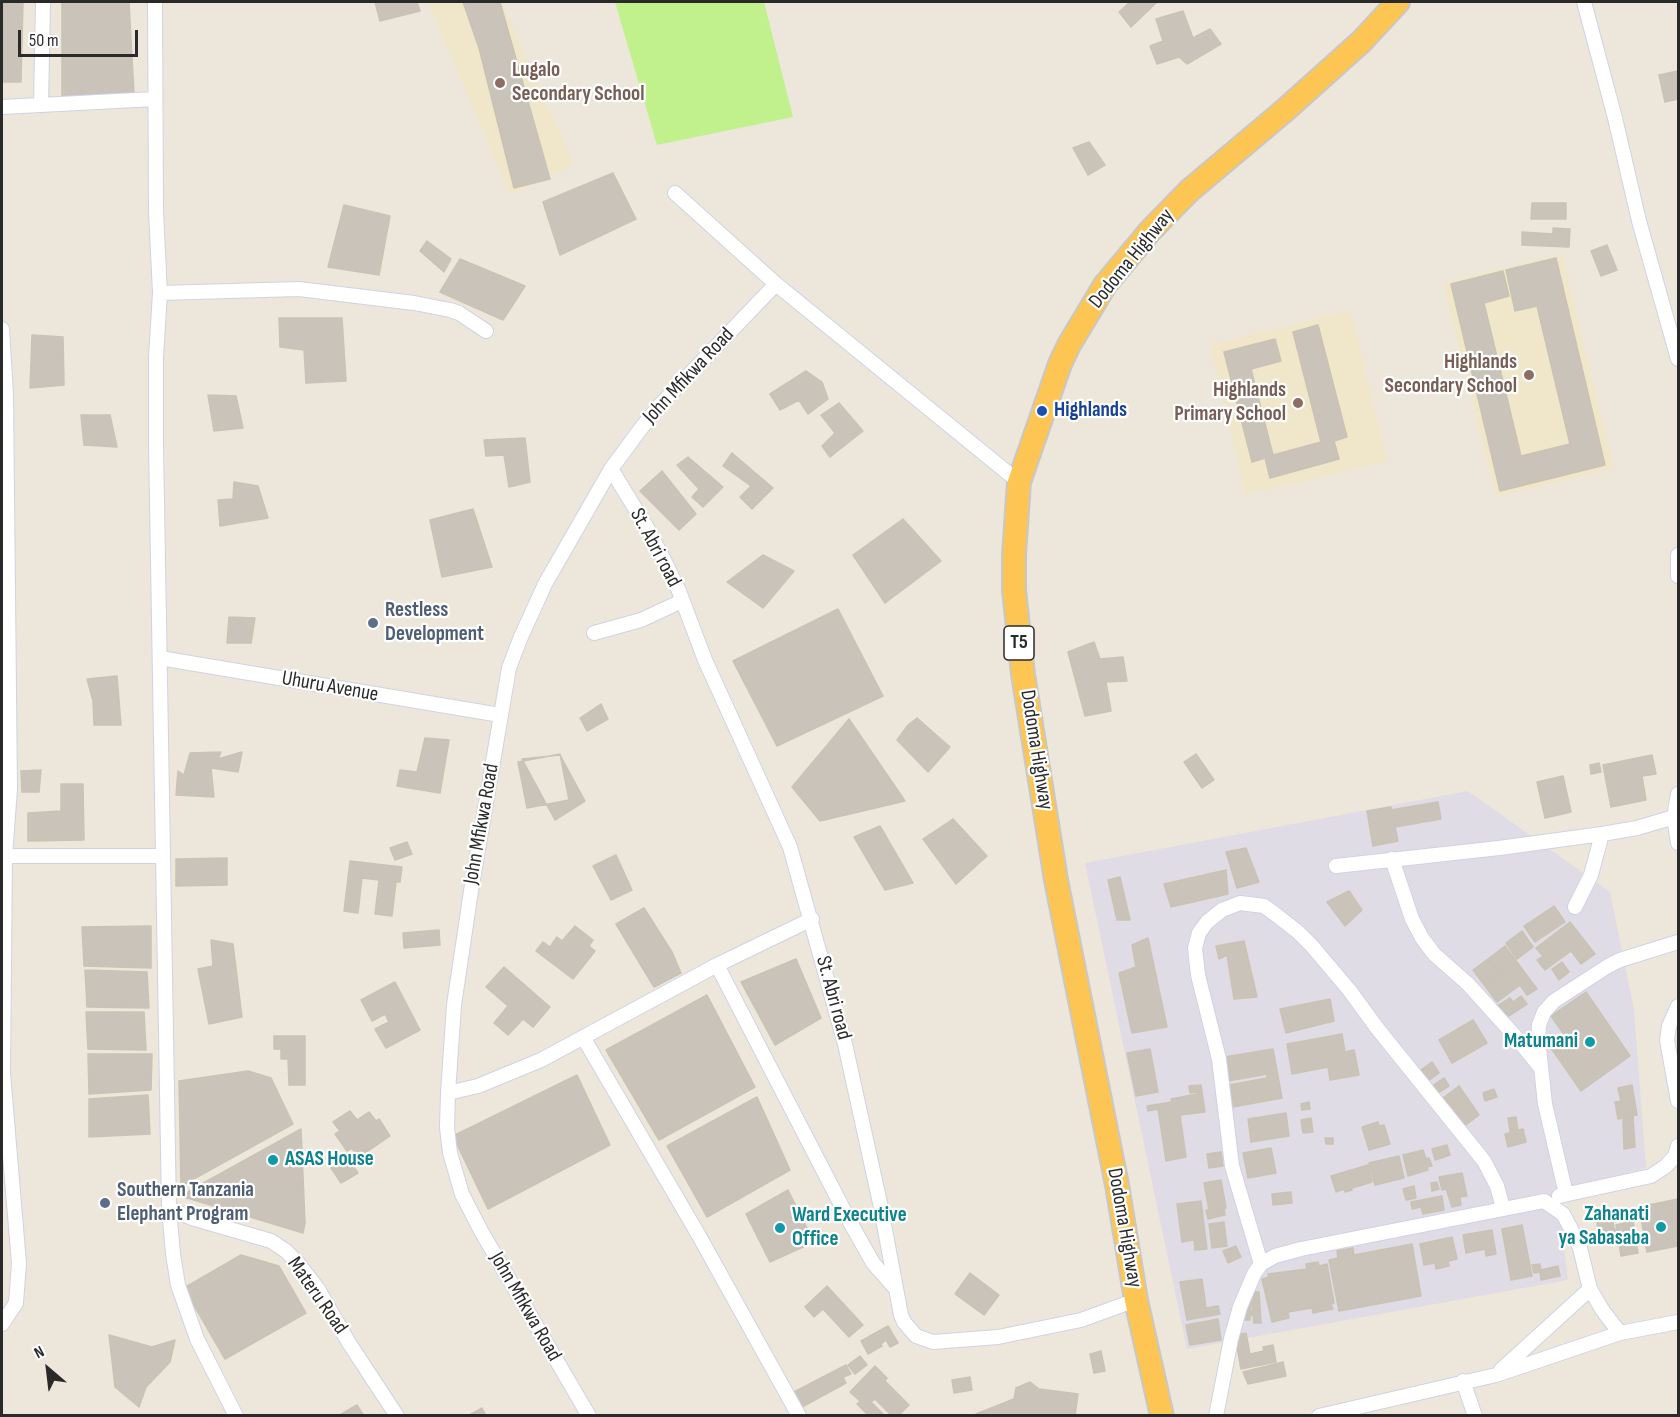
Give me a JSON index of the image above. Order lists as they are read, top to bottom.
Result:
{
  "streets": {
    "highway": ["Dodoma Highway", "T5"],
    "street": [
      "John Mfikwa Road",
      "St. Abri road",
      "Uhuru Avenue",
      "Materu Road"
    ]
  },
  "crossings": [
    ["Dodoma Highway", "St. Abri road"],
    ["John Mfikwa Road", "St. Abri road"],
    ["John Mfikwa Road", "Uhuru Avenue"]
  ],
  "places": [
    "Lugalo Secondary School",
    "Highlands Secondary School",
    "Highlands Primary School",
    "Highlands",
    "Restless Development",
    "Matumani",
    "ASAS House",
    "Southern Tanzania Elephant Program",
    "Zahanati ya Sabasaba",
    "Ward Executive Office"
  ],
  "scale_bar": "50 m",
  "north": "top left"
}
